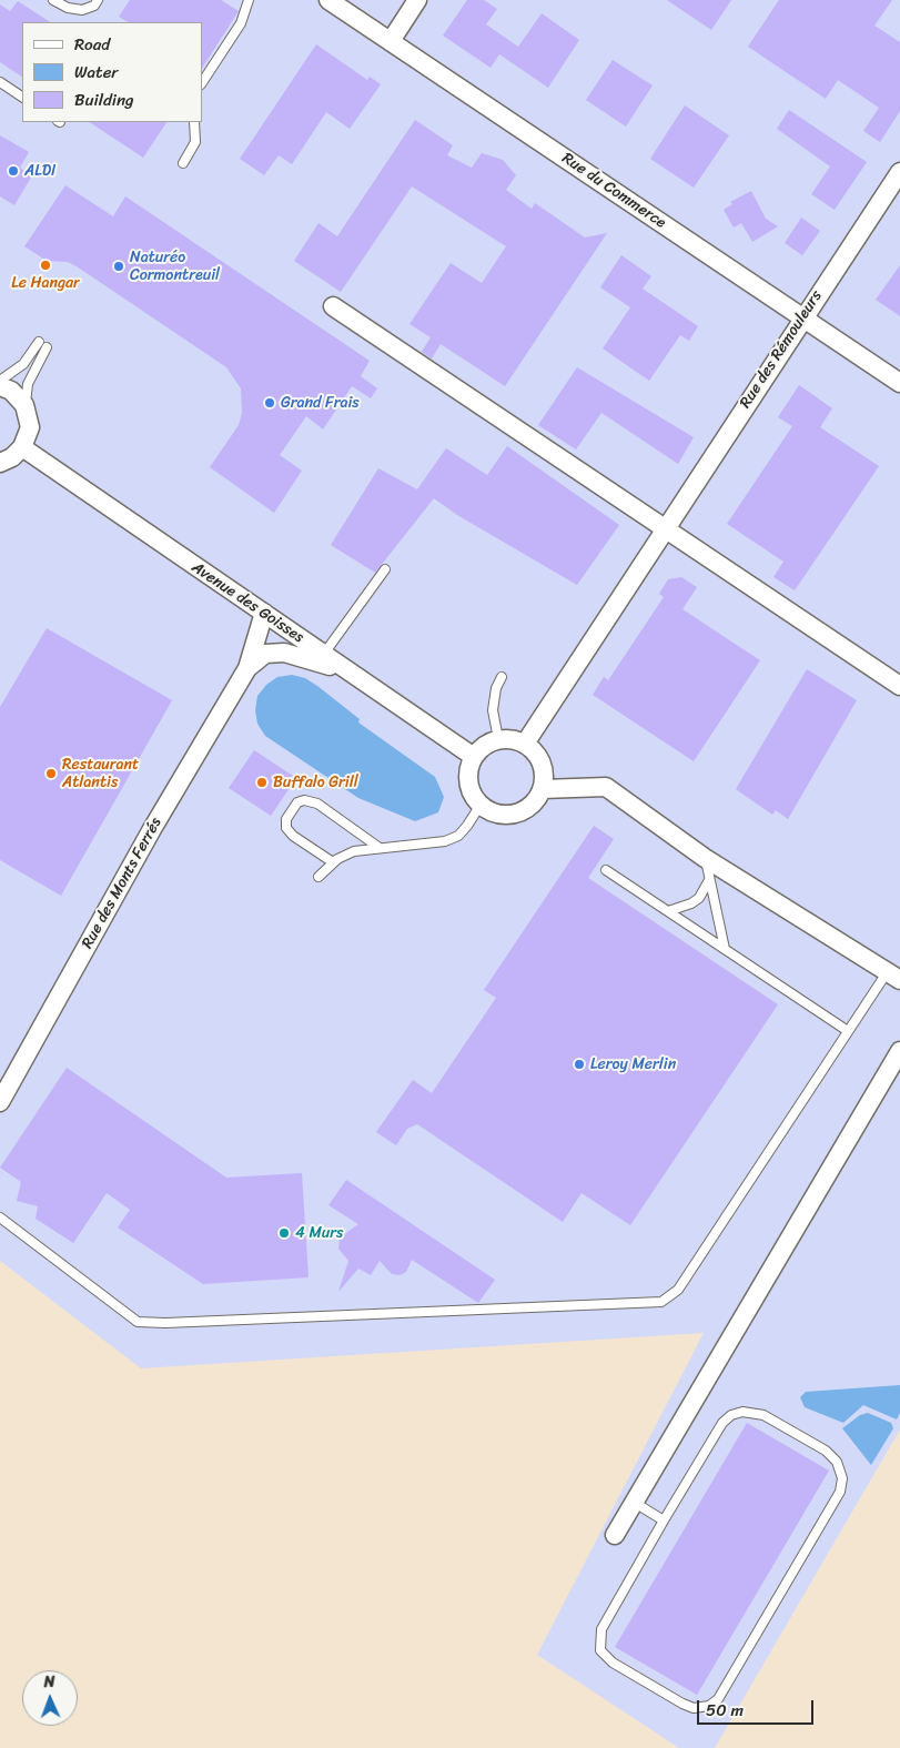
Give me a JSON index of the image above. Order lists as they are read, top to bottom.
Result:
{
  "streets": {
    "street": [
      "Rue du Commerce",
      "Rue des Rémouleurs",
      "Avenue des Goisses",
      "Rue des Monts Ferrés"
    ]
  },
  "crossings": [
    ["Rue du Commerce", "Rue des Rémouleurs"],
    ["Rue des Rémouleurs", "Avenue des Goisses"],
    ["Avenue des Goisses", "Rue des Monts Ferrés"]
  ],
  "places": [
    "ALDI",
    "Le Hangar",
    "Naturéo Cormontreuil",
    "Grand Frais",
    "Restaurant Atlantis",
    "Buffalo Grill",
    "Leroy Merlin",
    "4 Murs"
  ],
  "legend": ["Road", "Water", "Building"],
  "scale_bar": "50 m",
  "north": "top"
}
